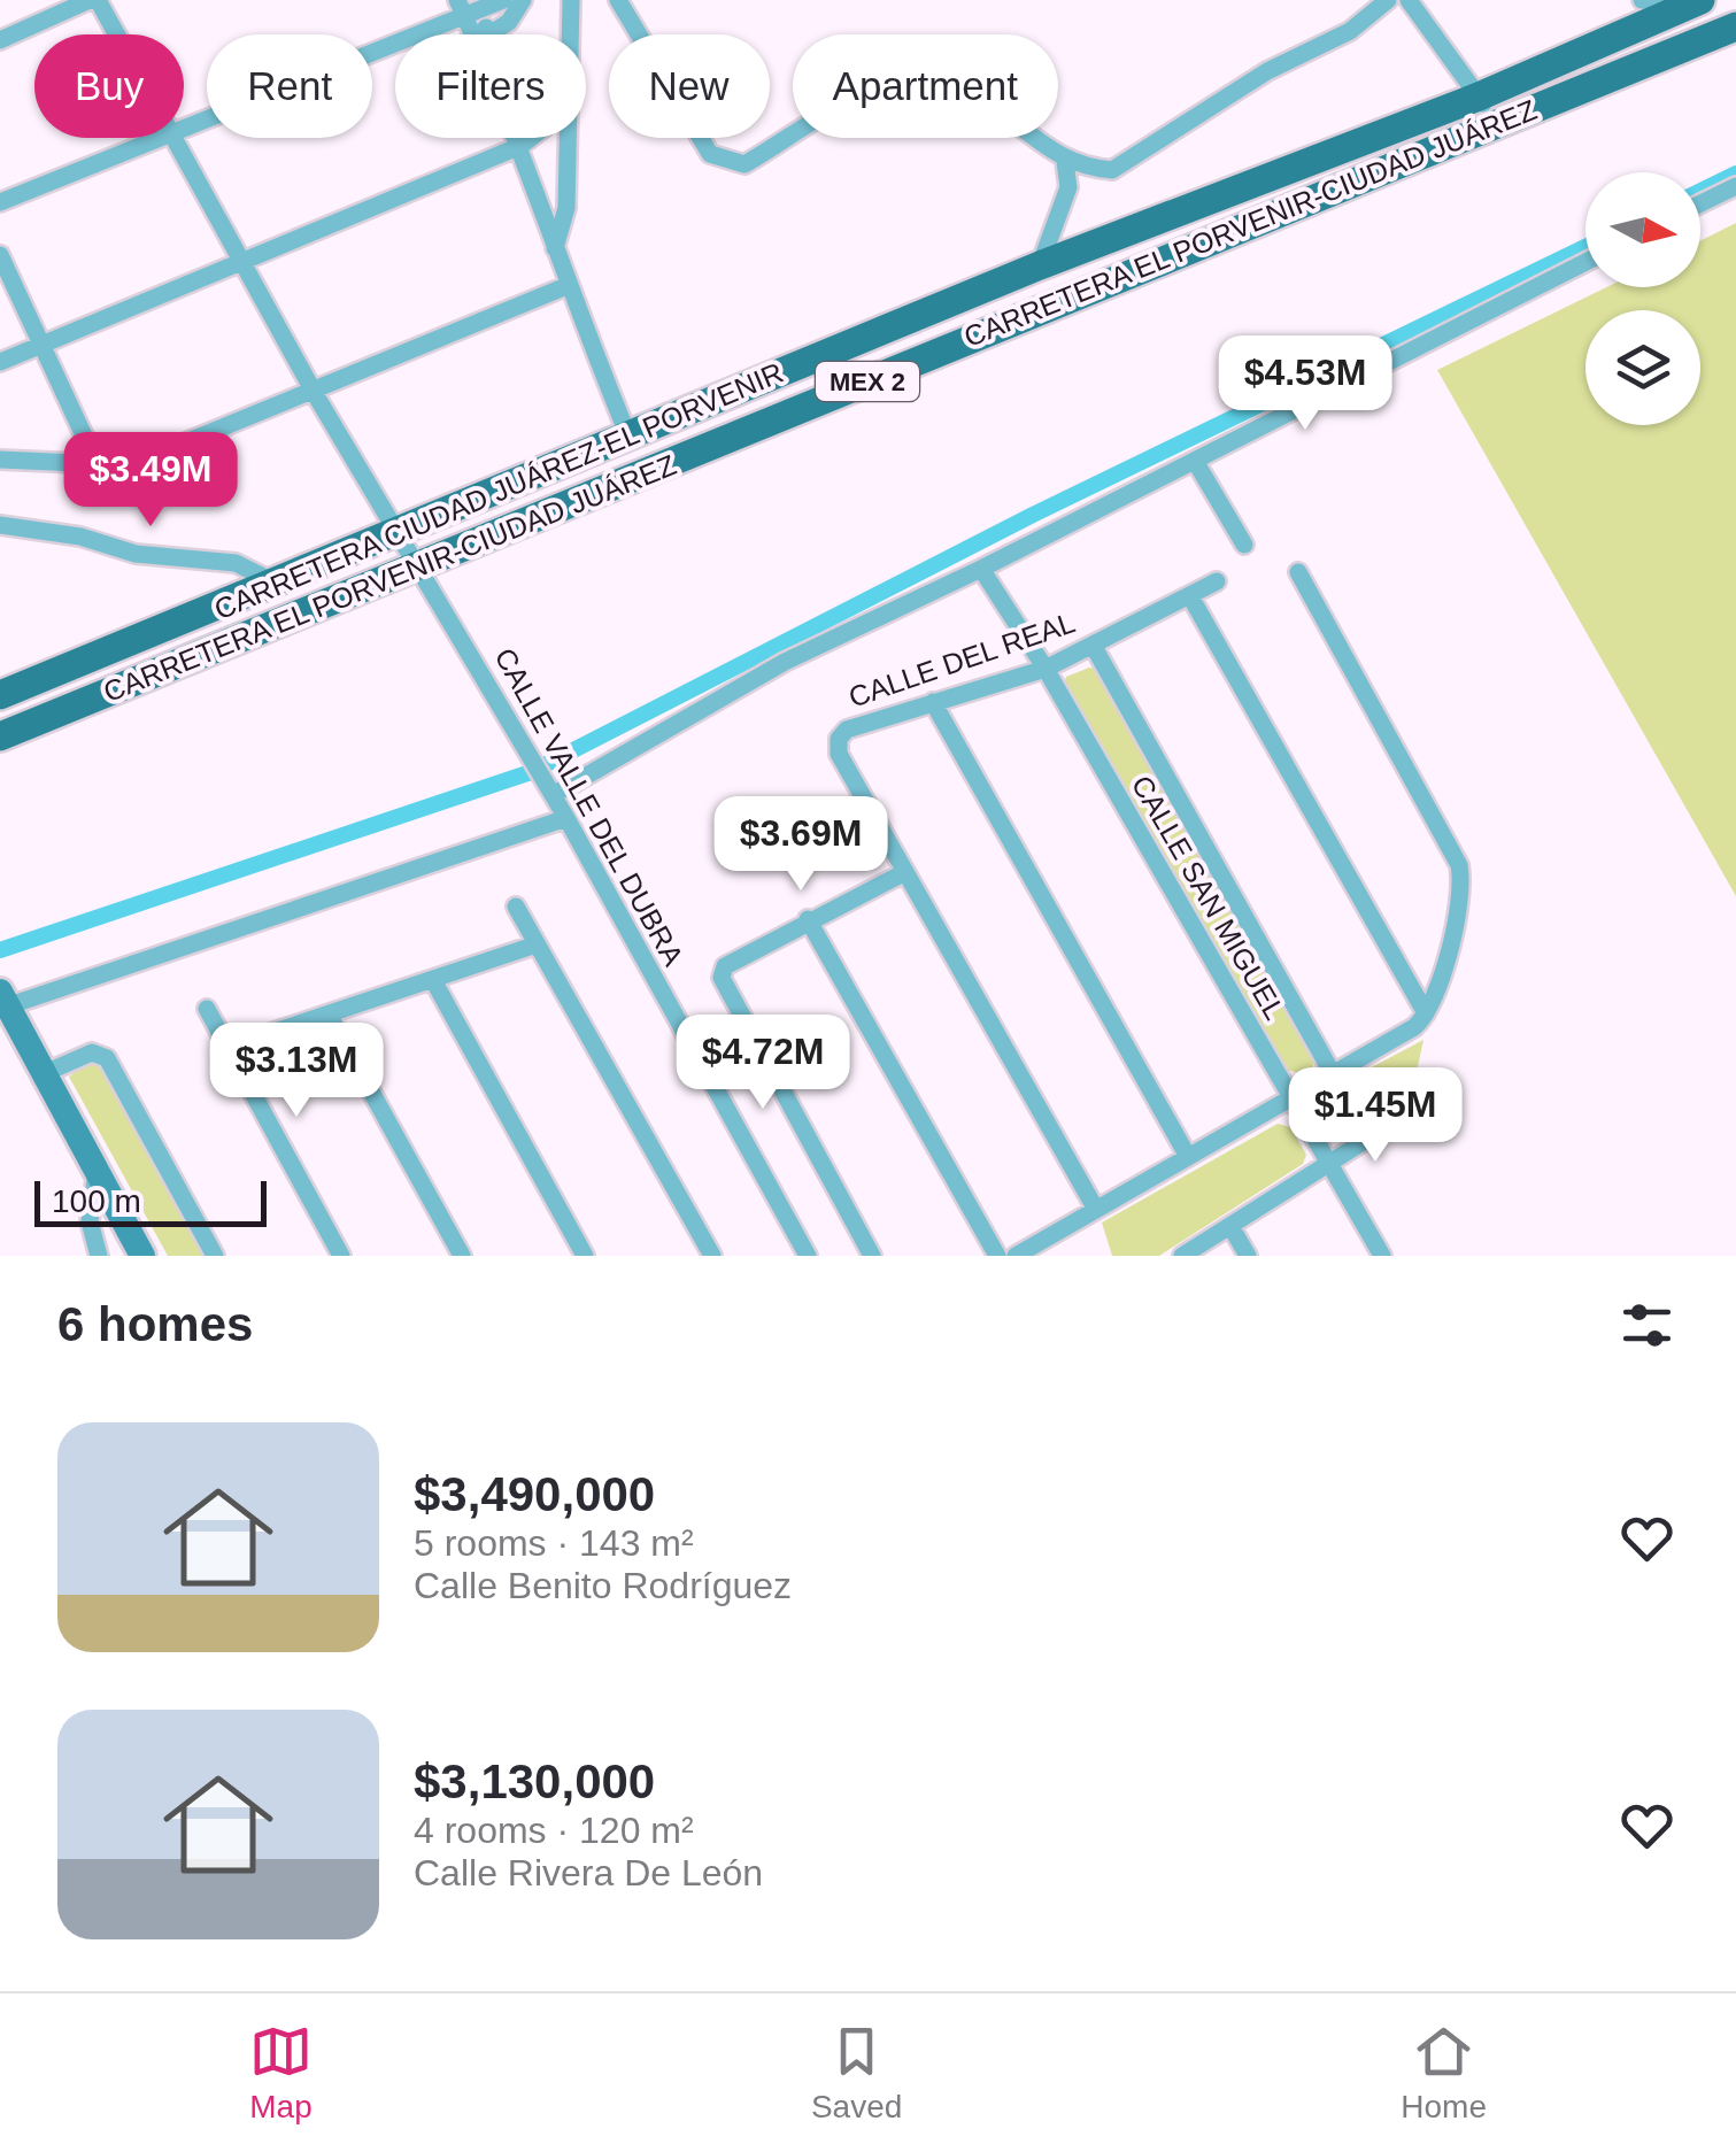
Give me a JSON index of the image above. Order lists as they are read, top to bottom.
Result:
{
  "streets": {
    "main road": ["CARRETERA EL PORVENIR-CIUDAD JUÁREZ", "MEX 2", "CARRETERA CIUDAD JUÁREZ-EL PORVENIR"],
    "street": ["CALLE DEL REAL", "CALLE VALLE DEL DUBRA", "CALLE SAN MIGUEL"]
  },
  "crossings": [
    ["CARRETERA EL PORVENIR-CIUDAD JUÁREZ", "CARRETERA CIUDAD JUÁREZ-EL PORVENIR"],
    ["CARRETERA EL PORVENIR-CIUDAD JUÁREZ", "CALLE VALLE DEL DUBRA"],
    ["CARRETERA CIUDAD JUÁREZ-EL PORVENIR", "CALLE VALLE DEL DUBRA"],
    ["CALLE DEL REAL", "CALLE SAN MIGUEL"]
  ],
  "scale_bar": "100 m",
  "north": "right",
  "page": {
    "chip": [
      "Buy",
      "Rent",
      "Filters",
      "New",
      "Apartment"
    ],
    "price": [
      "$4.53M",
      "$3.49M",
      "$3.69M",
      "$4.72M",
      "$3.13M",
      "$1.45M"
    ],
    "scale": "100 m",
    "heading": "6 homes",
    "list": [
      {
        "name": "$3,490,000",
        "note": "5 rooms · 143 m² · Calle Benito Rodríguez"
      },
      {
        "name": "$3,130,000",
        "note": "4 rooms · 120 m² · Calle Rivera De León"
      }
    ],
    "tabs": ["Map", "Saved", "Home"]
  }
}
